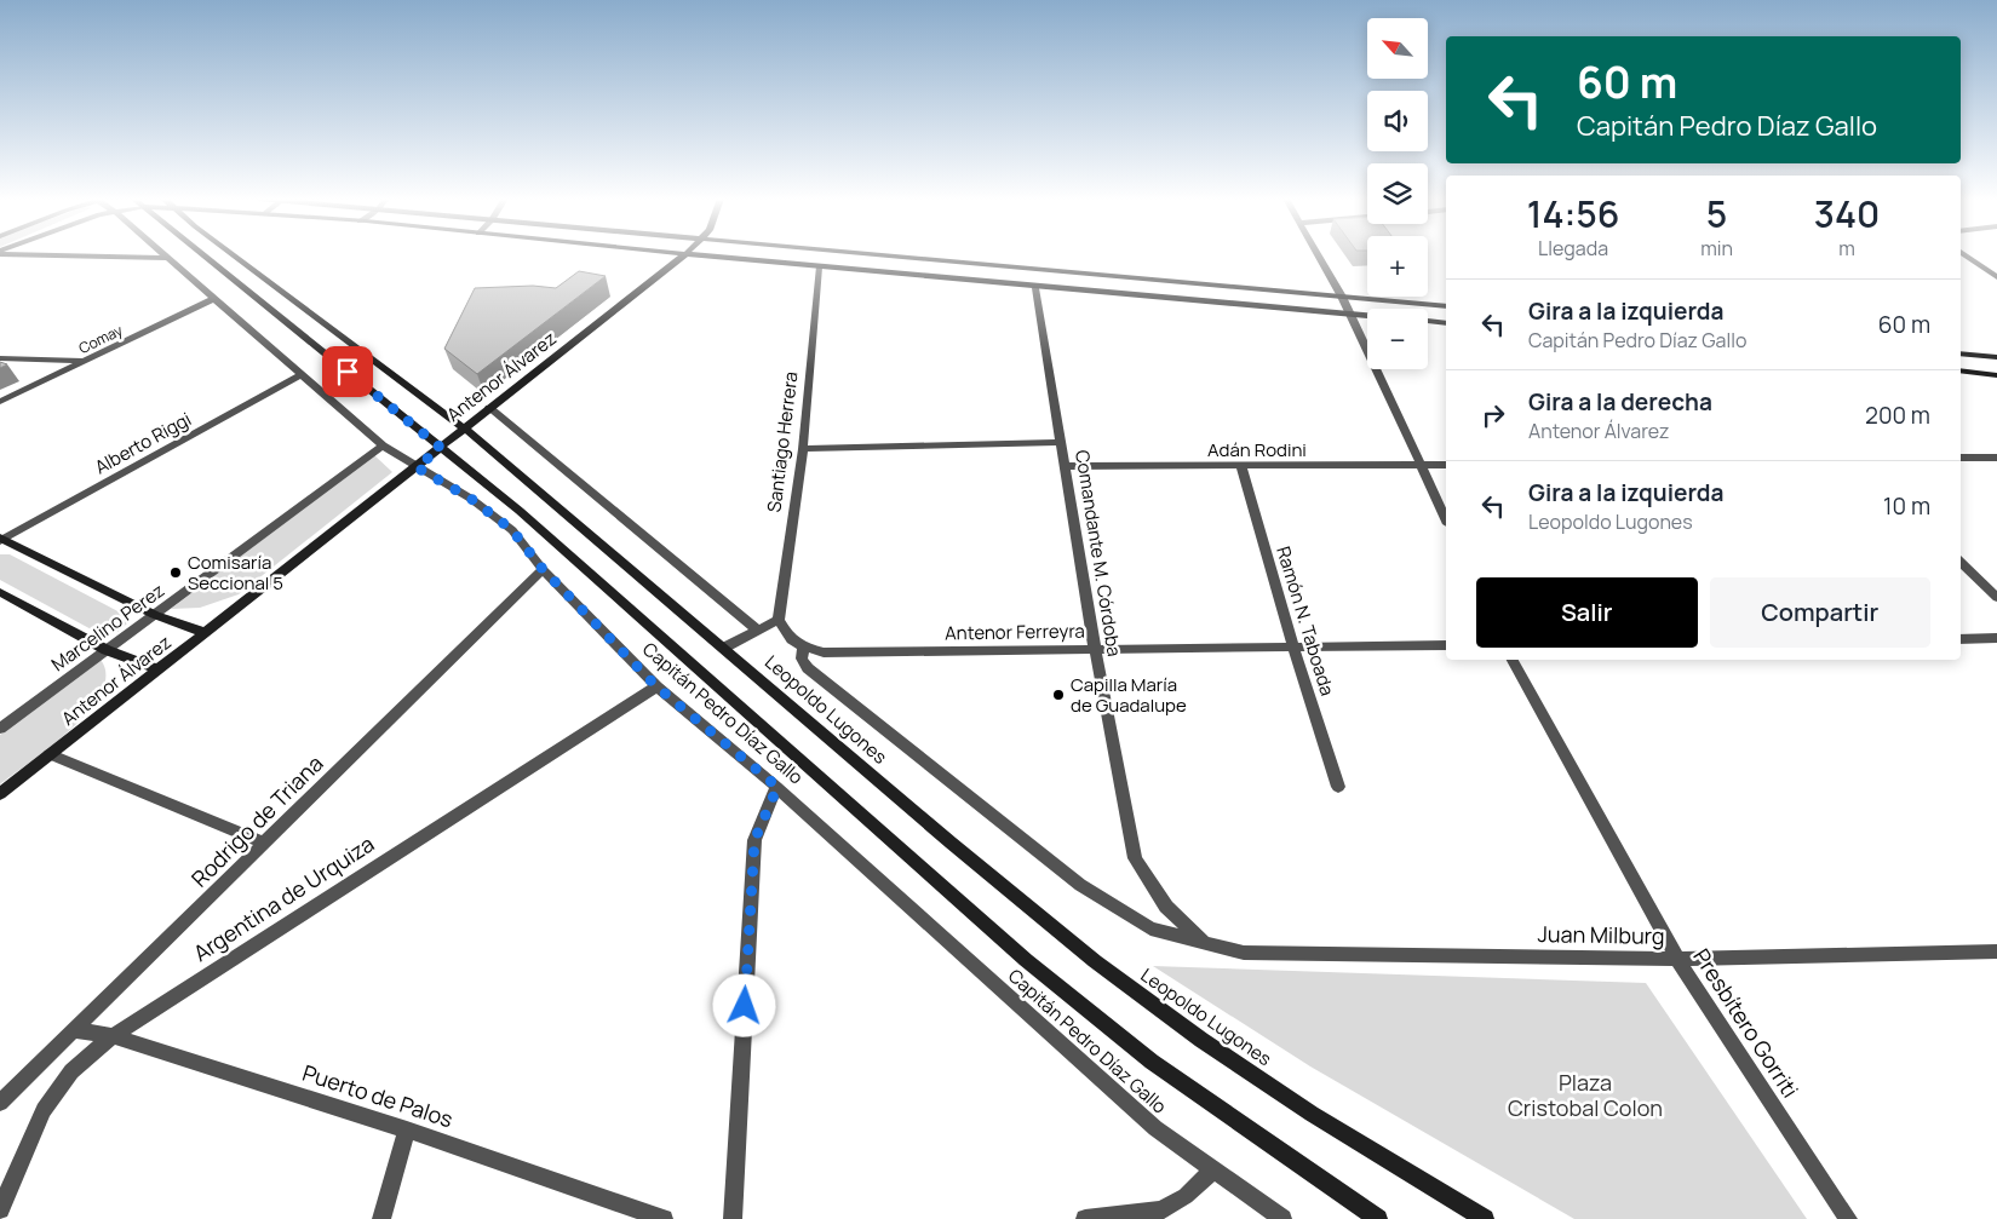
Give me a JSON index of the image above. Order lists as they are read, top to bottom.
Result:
{
  "streets": {
    "main road": ["Antenor Álvarez", "Leopoldo Lugones"],
    "street": [
      "Comay",
      "Santiago Herrera",
      "Alberto Riggi",
      "Adán Rodini",
      "Comandante M. Córdoba",
      "Ramón N. Taboada",
      "Marcelino Perez",
      "Antenor Ferreyra",
      "Capitán Pedro Díaz Gallo",
      "Rodrigo de Triana",
      "Argentina de Urquiza",
      "Juan Milburg",
      "Presbítero Gorriti",
      "Puerto de Palos"
    ]
  },
  "crossings": [
    ["Comay", "Capitán Pedro Díaz Gallo"],
    ["Antenor Álvarez", "Leopoldo Lugones"],
    ["Antenor Álvarez", "Capitán Pedro Díaz Gallo"],
    ["Alberto Riggi", "Capitán Pedro Díaz Gallo"],
    ["Adán Rodini", "Comandante M. Córdoba"],
    ["Adán Rodini", "Ramón N. Taboada"],
    ["Comandante M. Córdoba", "Antenor Ferreyra"],
    ["Comandante M. Córdoba", "Juan Milburg"],
    ["Ramón N. Taboada", "Antenor Ferreyra"],
    ["Marcelino Perez", "Capitán Pedro Díaz Gallo"],
    ["Antenor Ferreyra", "Juan Milburg"],
    ["Capitán Pedro Díaz Gallo", "Rodrigo de Triana"],
    ["Capitán Pedro Díaz Gallo", "Argentina de Urquiza"],
    ["Rodrigo de Triana", "Puerto de Palos"],
    ["Argentina de Urquiza", "Puerto de Palos"],
    ["Juan Milburg", "Presbítero Gorriti"]
  ],
  "parks": ["Plaza Cristobal Colon"],
  "places": ["Comisaría Seccional 5", "Capilla María de Guadalupe"],
  "north": "top left",
  "page": {
    "map_buttons": ["+", "−"],
    "turn": ["60 m", "Capitán Pedro Díaz Gallo"],
    "eta": [
      "14:56",
      "Llegada",
      "5",
      "min",
      "340",
      "m"
    ],
    "list": [
      {
        "name": "Gira a la izquierda",
        "note": "Capitán Pedro Díaz Gallo",
        "value": "60 m"
      },
      {
        "name": "Gira a la derecha",
        "note": "Antenor Álvarez",
        "value": "200 m"
      },
      {
        "name": "Gira a la izquierda",
        "note": "Leopoldo Lugones",
        "value": "10 m"
      }
    ],
    "buttons": ["Salir", "Compartir"]
  }
}
